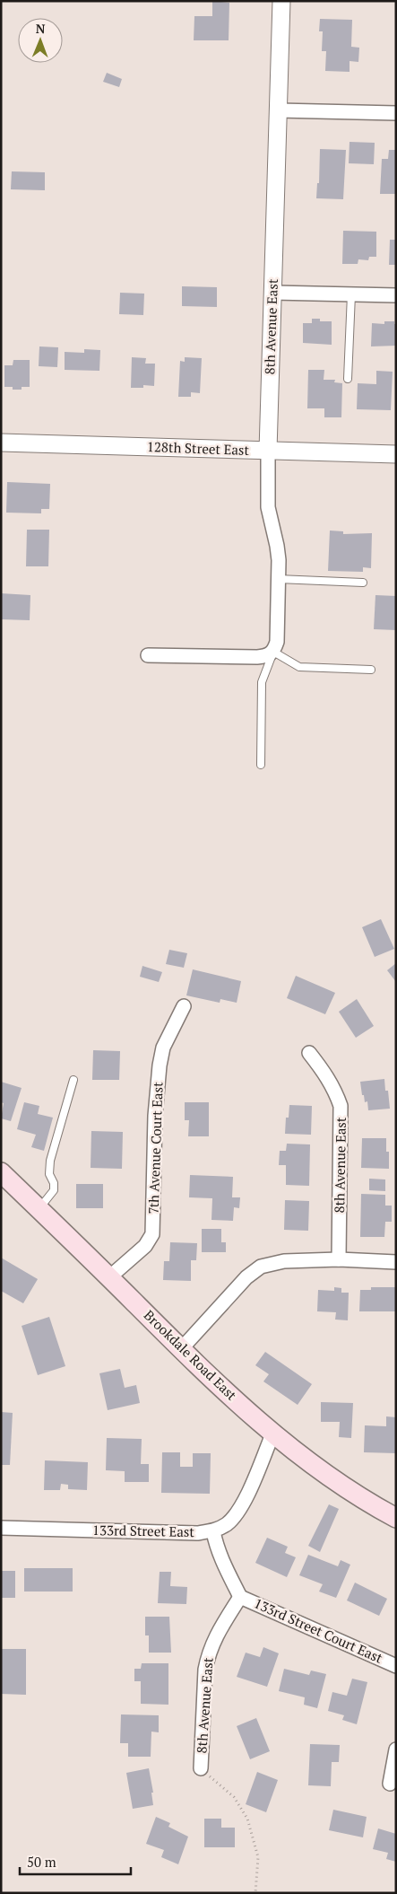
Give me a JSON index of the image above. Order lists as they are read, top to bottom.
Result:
{
  "streets": {
    "main road": ["Brookdale Road East"],
    "street": [
      "8th Avenue East",
      "128th Street East",
      "7th Avenue Court East",
      "133rd Street East",
      "133rd Street Court East"
    ]
  },
  "crossings": [
    ["8th Avenue East", "128th Street East"],
    ["8th Avenue East", "133rd Street East"],
    ["8th Avenue East", "133rd Street Court East"],
    ["7th Avenue Court East", "Brookdale Road East"],
    ["133rd Street East", "133rd Street Court East"]
  ],
  "scale_bar": "50 m",
  "north": "top"
}
